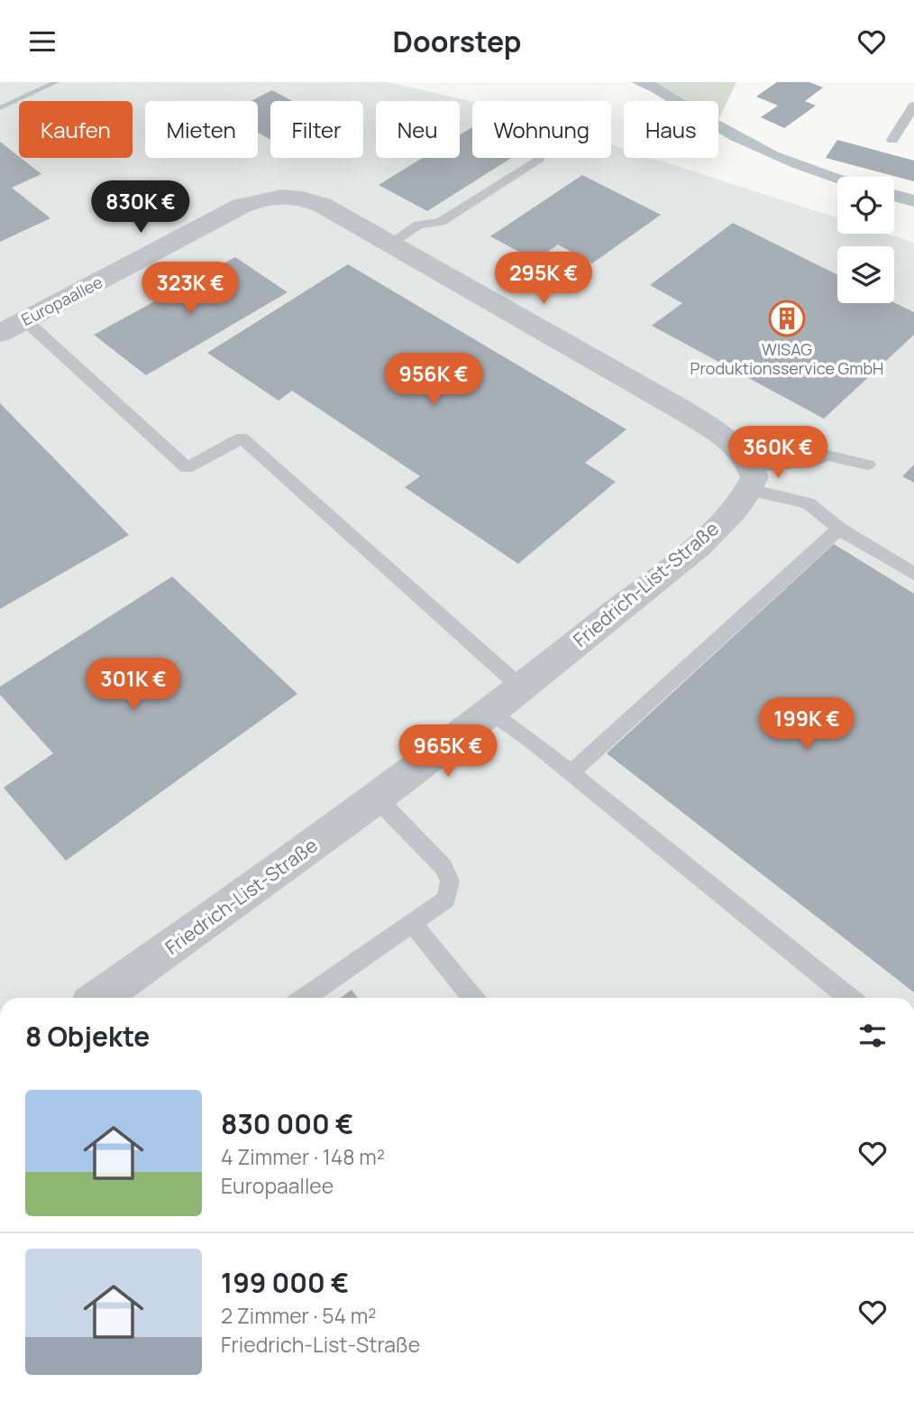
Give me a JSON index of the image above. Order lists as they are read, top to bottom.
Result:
{
  "streets": {
    "street": ["Europaallee", "Friedrich-List-Straße"]
  },
  "places": {
    "building": ["WISAG Produktionsservice GmbH"]
  },
  "page": {
    "header": "Doorstep",
    "chip": [
      "Kaufen",
      "Mieten",
      "Filter",
      "Neu",
      "Wohnung",
      "Haus"
    ],
    "price": [
      "830K €",
      "295K €",
      "323K €",
      "956K €",
      "360K €",
      "301K €",
      "199K €",
      "965K €"
    ],
    "heading": "8 Objekte",
    "list": [
      {
        "name": "830 000 €",
        "note": "4 Zimmer · 148 m² · Europaallee"
      },
      {
        "name": "199 000 €",
        "note": "2 Zimmer · 54 m² · Friedrich-List-Straße"
      }
    ]
  }
}
